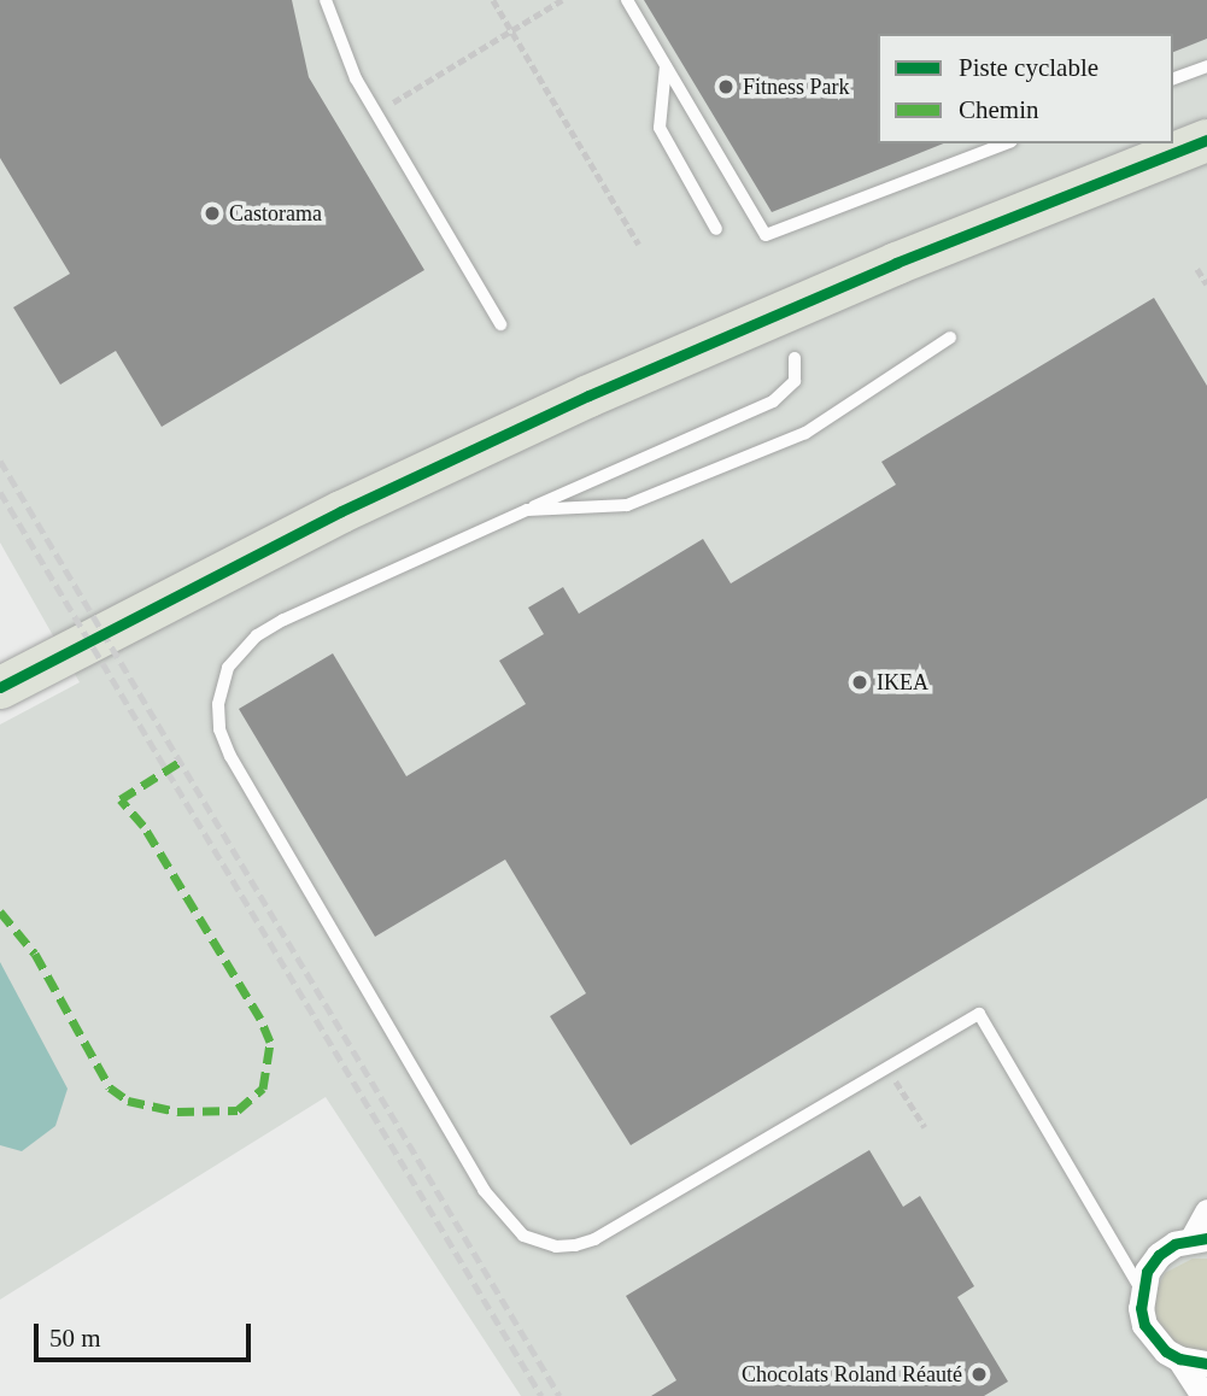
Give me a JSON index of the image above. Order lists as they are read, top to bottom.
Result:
{
  "places": [
    "Fitness Park",
    "Castorama",
    "IKEA",
    "Chocolats Roland Réauté"
  ],
  "legend": ["Piste cyclable", "Chemin"],
  "scale_bar": "50 m"
}
